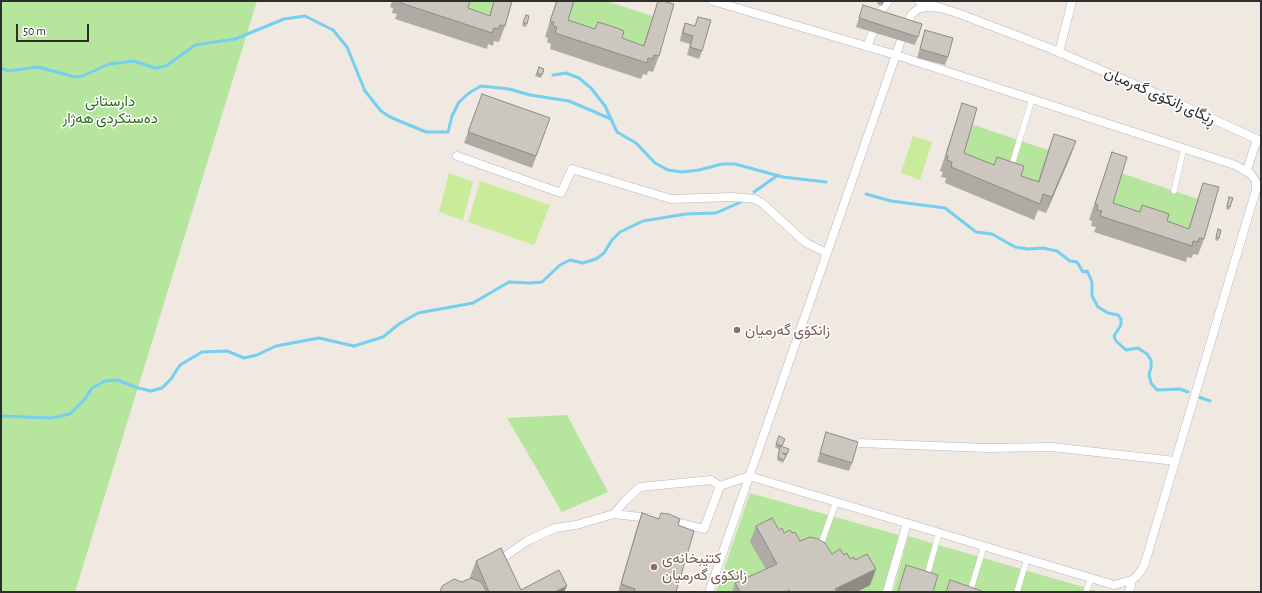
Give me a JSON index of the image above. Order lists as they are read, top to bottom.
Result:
{
  "streets": {
    "street": ["ڕێگای زانکۆی گەرمیان"]
  },
  "parks": ["دارستانی دەستکردی هەژار"],
  "places": ["زانکۆی گەرمیان", "کتێبخانەی زانکۆی گەرمیان"],
  "scale_bar": "50 m"
}
